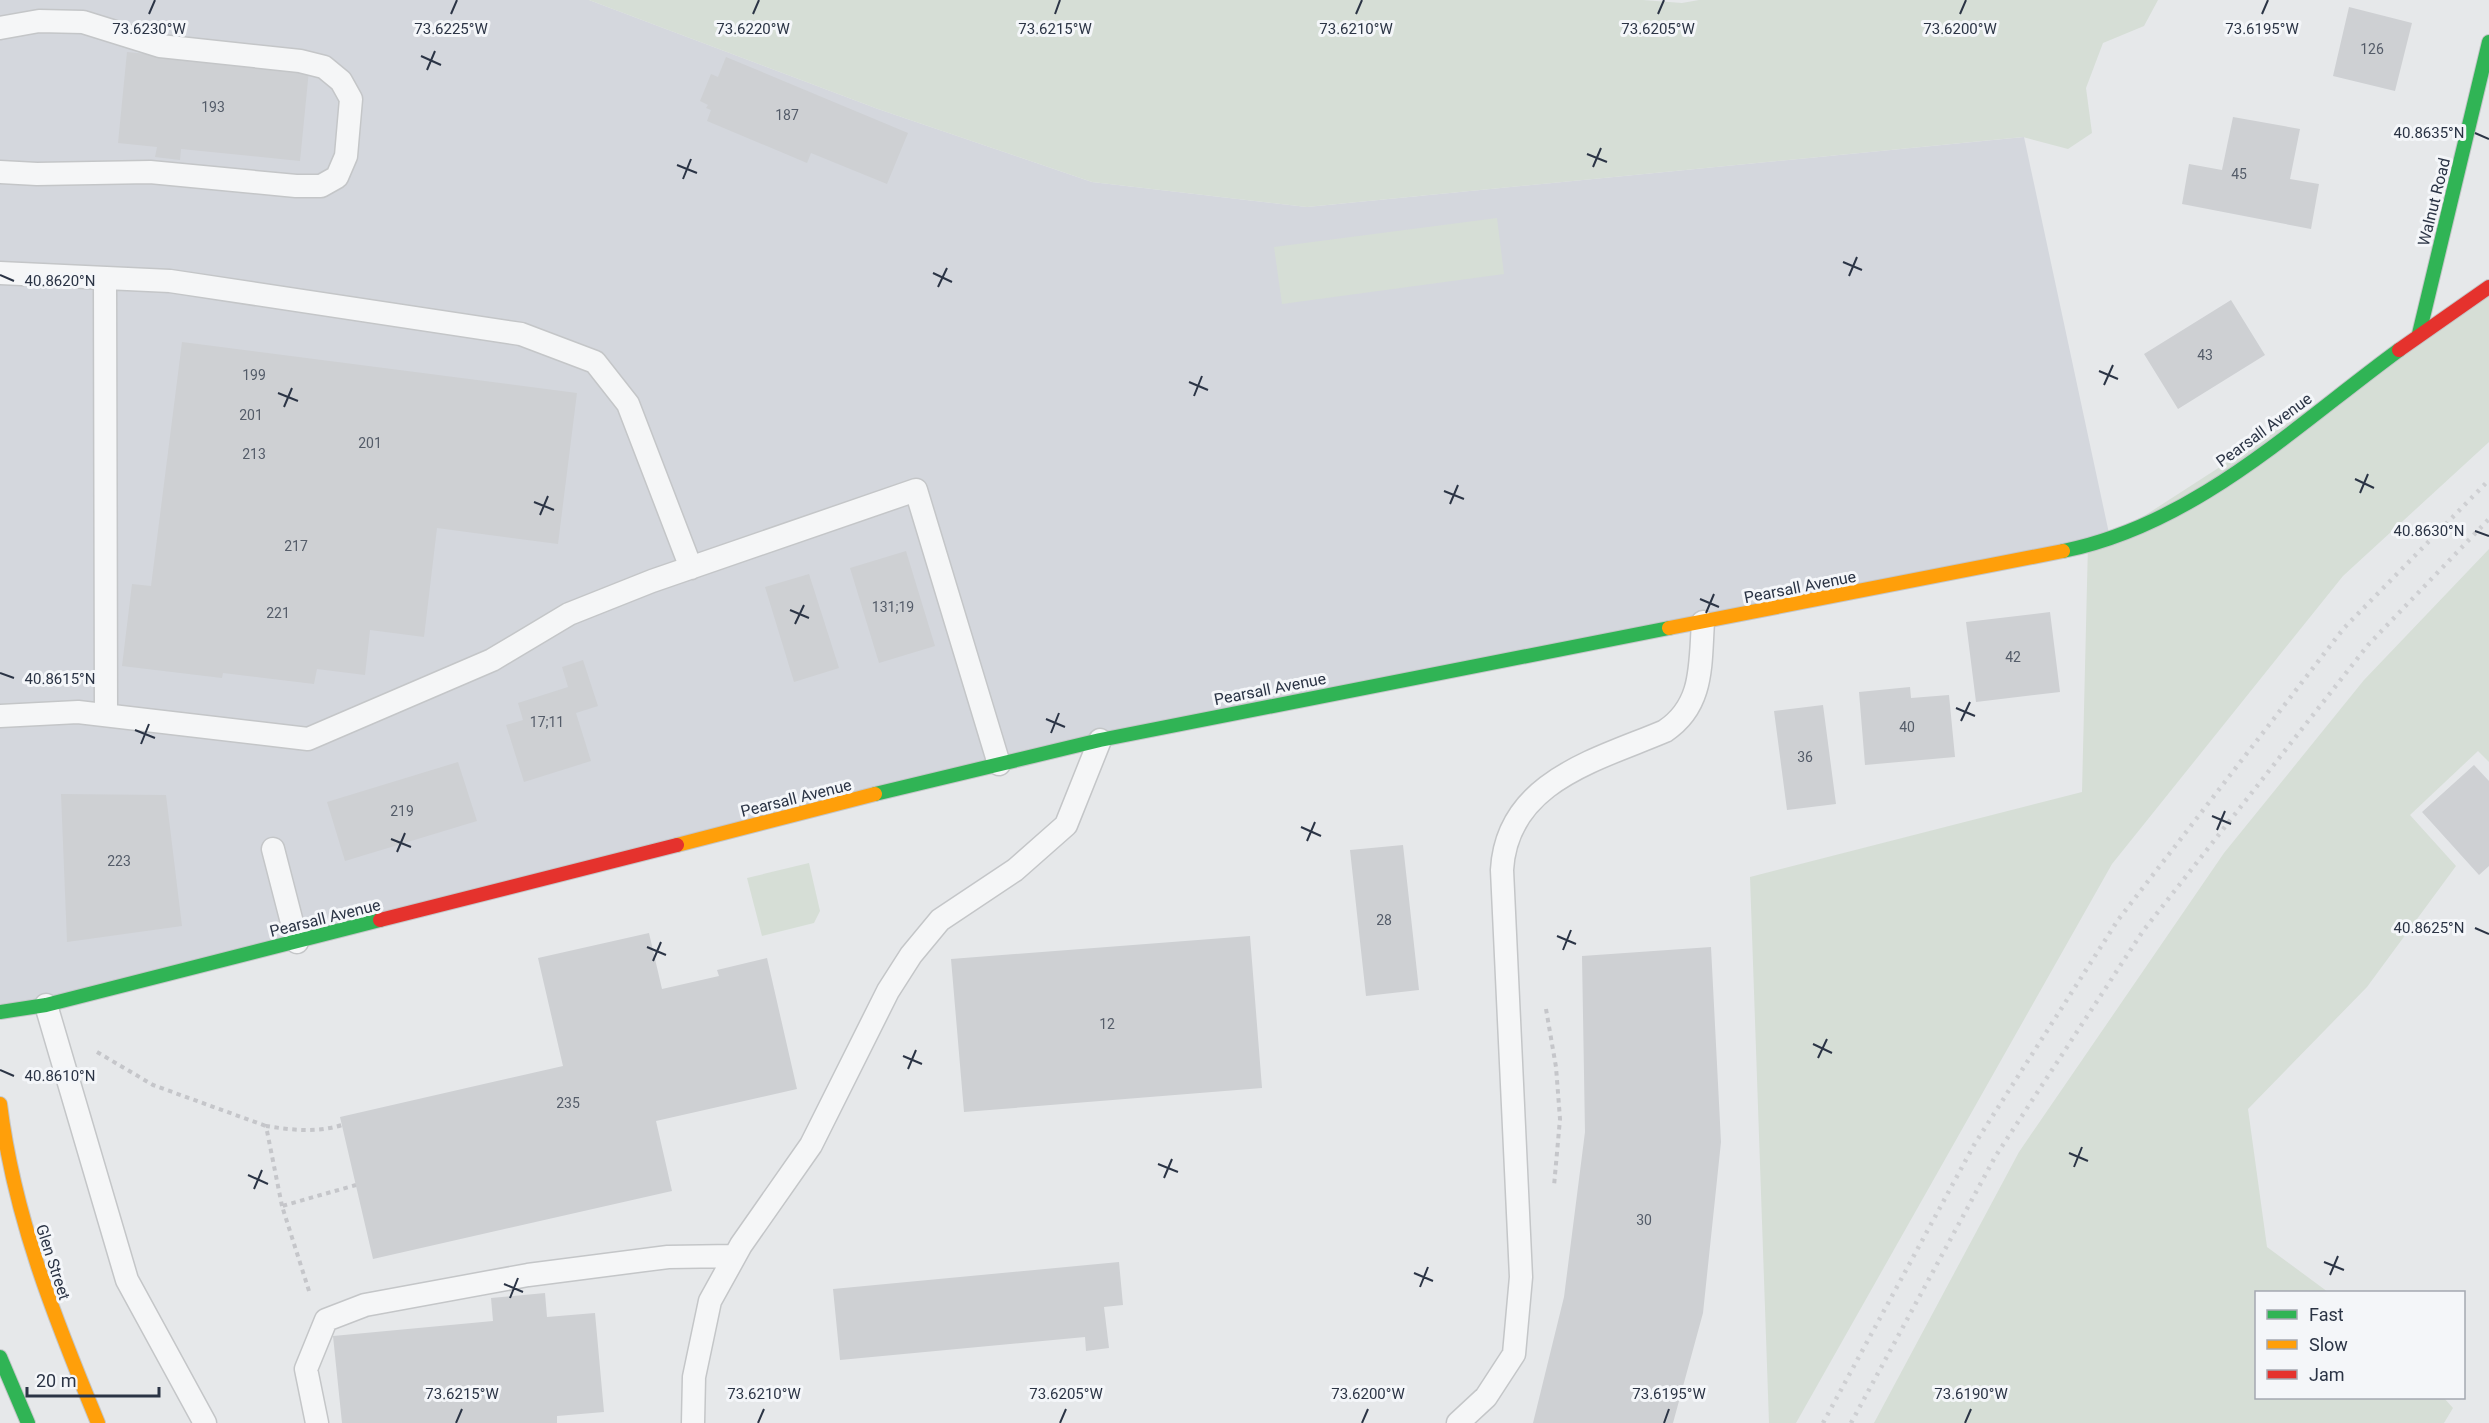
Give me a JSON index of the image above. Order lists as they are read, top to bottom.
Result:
{
  "streets": {
    "street": ["Walnut Road", "Pearsall Avenue", "Glen Street"]
  },
  "crossings": [
    ["Walnut Road", "Pearsall Avenue"]
  ],
  "house_numbers": [
    "126",
    "193",
    "187",
    "45",
    "43",
    "199",
    "201",
    "201",
    "213",
    "217",
    "131;19",
    "221",
    "42",
    "17;11",
    "40",
    "36",
    "219",
    "223",
    "28",
    "12",
    "235",
    "30"
  ],
  "legend": ["Fast", "Slow", "Jam"],
  "scale_bar": "20 m",
  "coordinates": [
    "73.6225°W",
    "73.6220°W",
    "73.6215°W",
    "73.6210°W",
    "73.6205°W",
    "73.6200°W",
    "73.6195°W",
    "73.6230°W",
    "40.8635°N",
    "40.8620°N",
    "40.8630°N",
    "40.8615°N",
    "40.8625°N",
    "40.8610°N",
    "73.6190°W"
  ]
}
